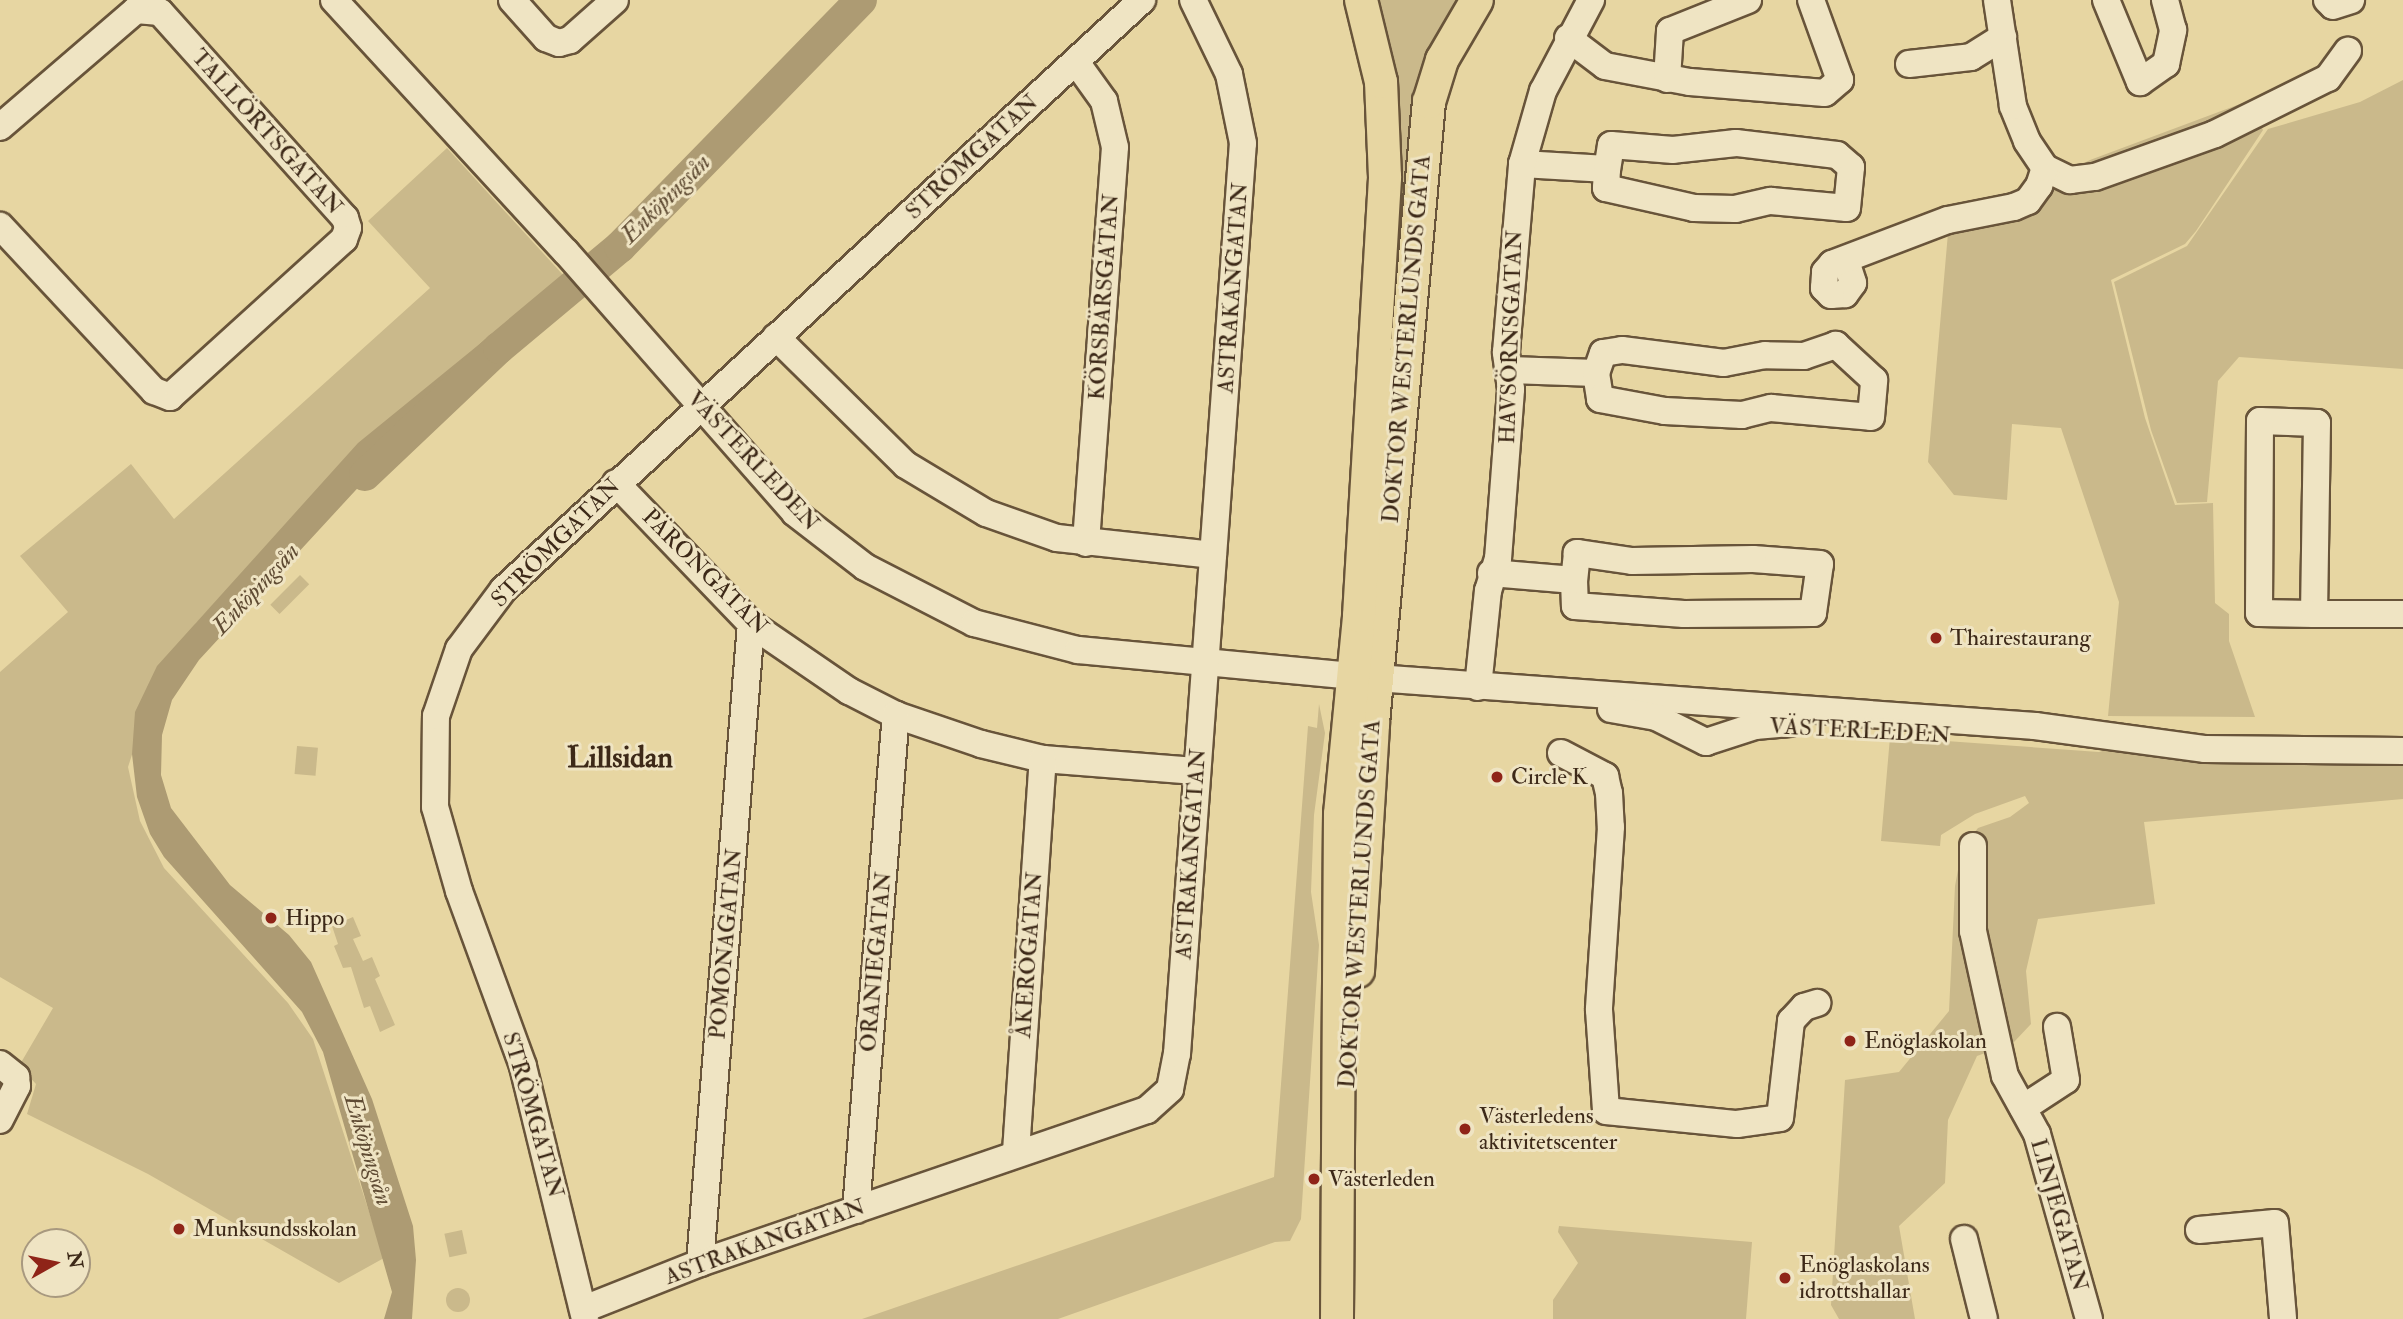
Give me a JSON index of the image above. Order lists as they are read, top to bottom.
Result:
{
  "streets": {
    "main road": ["DOKTOR WESTERLUNDS GATA"],
    "street": [
      "TALLÖRTSGATAN",
      "STRÖMGATAN",
      "ASTRAKANGATAN",
      "KÖRSBÄRSGATAN",
      "HAVSÖRNSGATAN",
      "VÄSTERLEDEN",
      "PÄRONGATAN",
      "POMONAGATAN",
      "ÅKERÖGATAN",
      "ORANIEGATAN",
      "LINJEGATAN"
    ]
  },
  "crossings": [
    ["STRÖMGATAN", "ASTRAKANGATAN"],
    ["STRÖMGATAN", "KÖRSBÄRSGATAN"],
    ["STRÖMGATAN", "VÄSTERLEDEN"],
    ["STRÖMGATAN", "PÄRONGATAN"],
    ["ASTRAKANGATAN", "VÄSTERLEDEN"],
    ["ASTRAKANGATAN", "PÄRONGATAN"],
    ["ASTRAKANGATAN", "POMONAGATAN"],
    ["ASTRAKANGATAN", "ÅKERÖGATAN"],
    ["ASTRAKANGATAN", "ORANIEGATAN"],
    ["HAVSÖRNSGATAN", "VÄSTERLEDEN"],
    ["DOKTOR WESTERLUNDS GATA", "VÄSTERLEDEN"],
    ["PÄRONGATAN", "POMONAGATAN"],
    ["PÄRONGATAN", "ÅKERÖGATAN"],
    ["PÄRONGATAN", "ORANIEGATAN"]
  ],
  "districts": ["Lillsidan"],
  "water": ["Enköpingsån"],
  "places": [
    "Thairestaurang",
    "Circle K",
    "Hippo",
    "Enöglaskolan",
    "Västerledens aktivitetscenter",
    "Västerleden",
    "Munksundsskolan",
    "Enöglaskolans idrottshallar"
  ],
  "north": "right"
}
